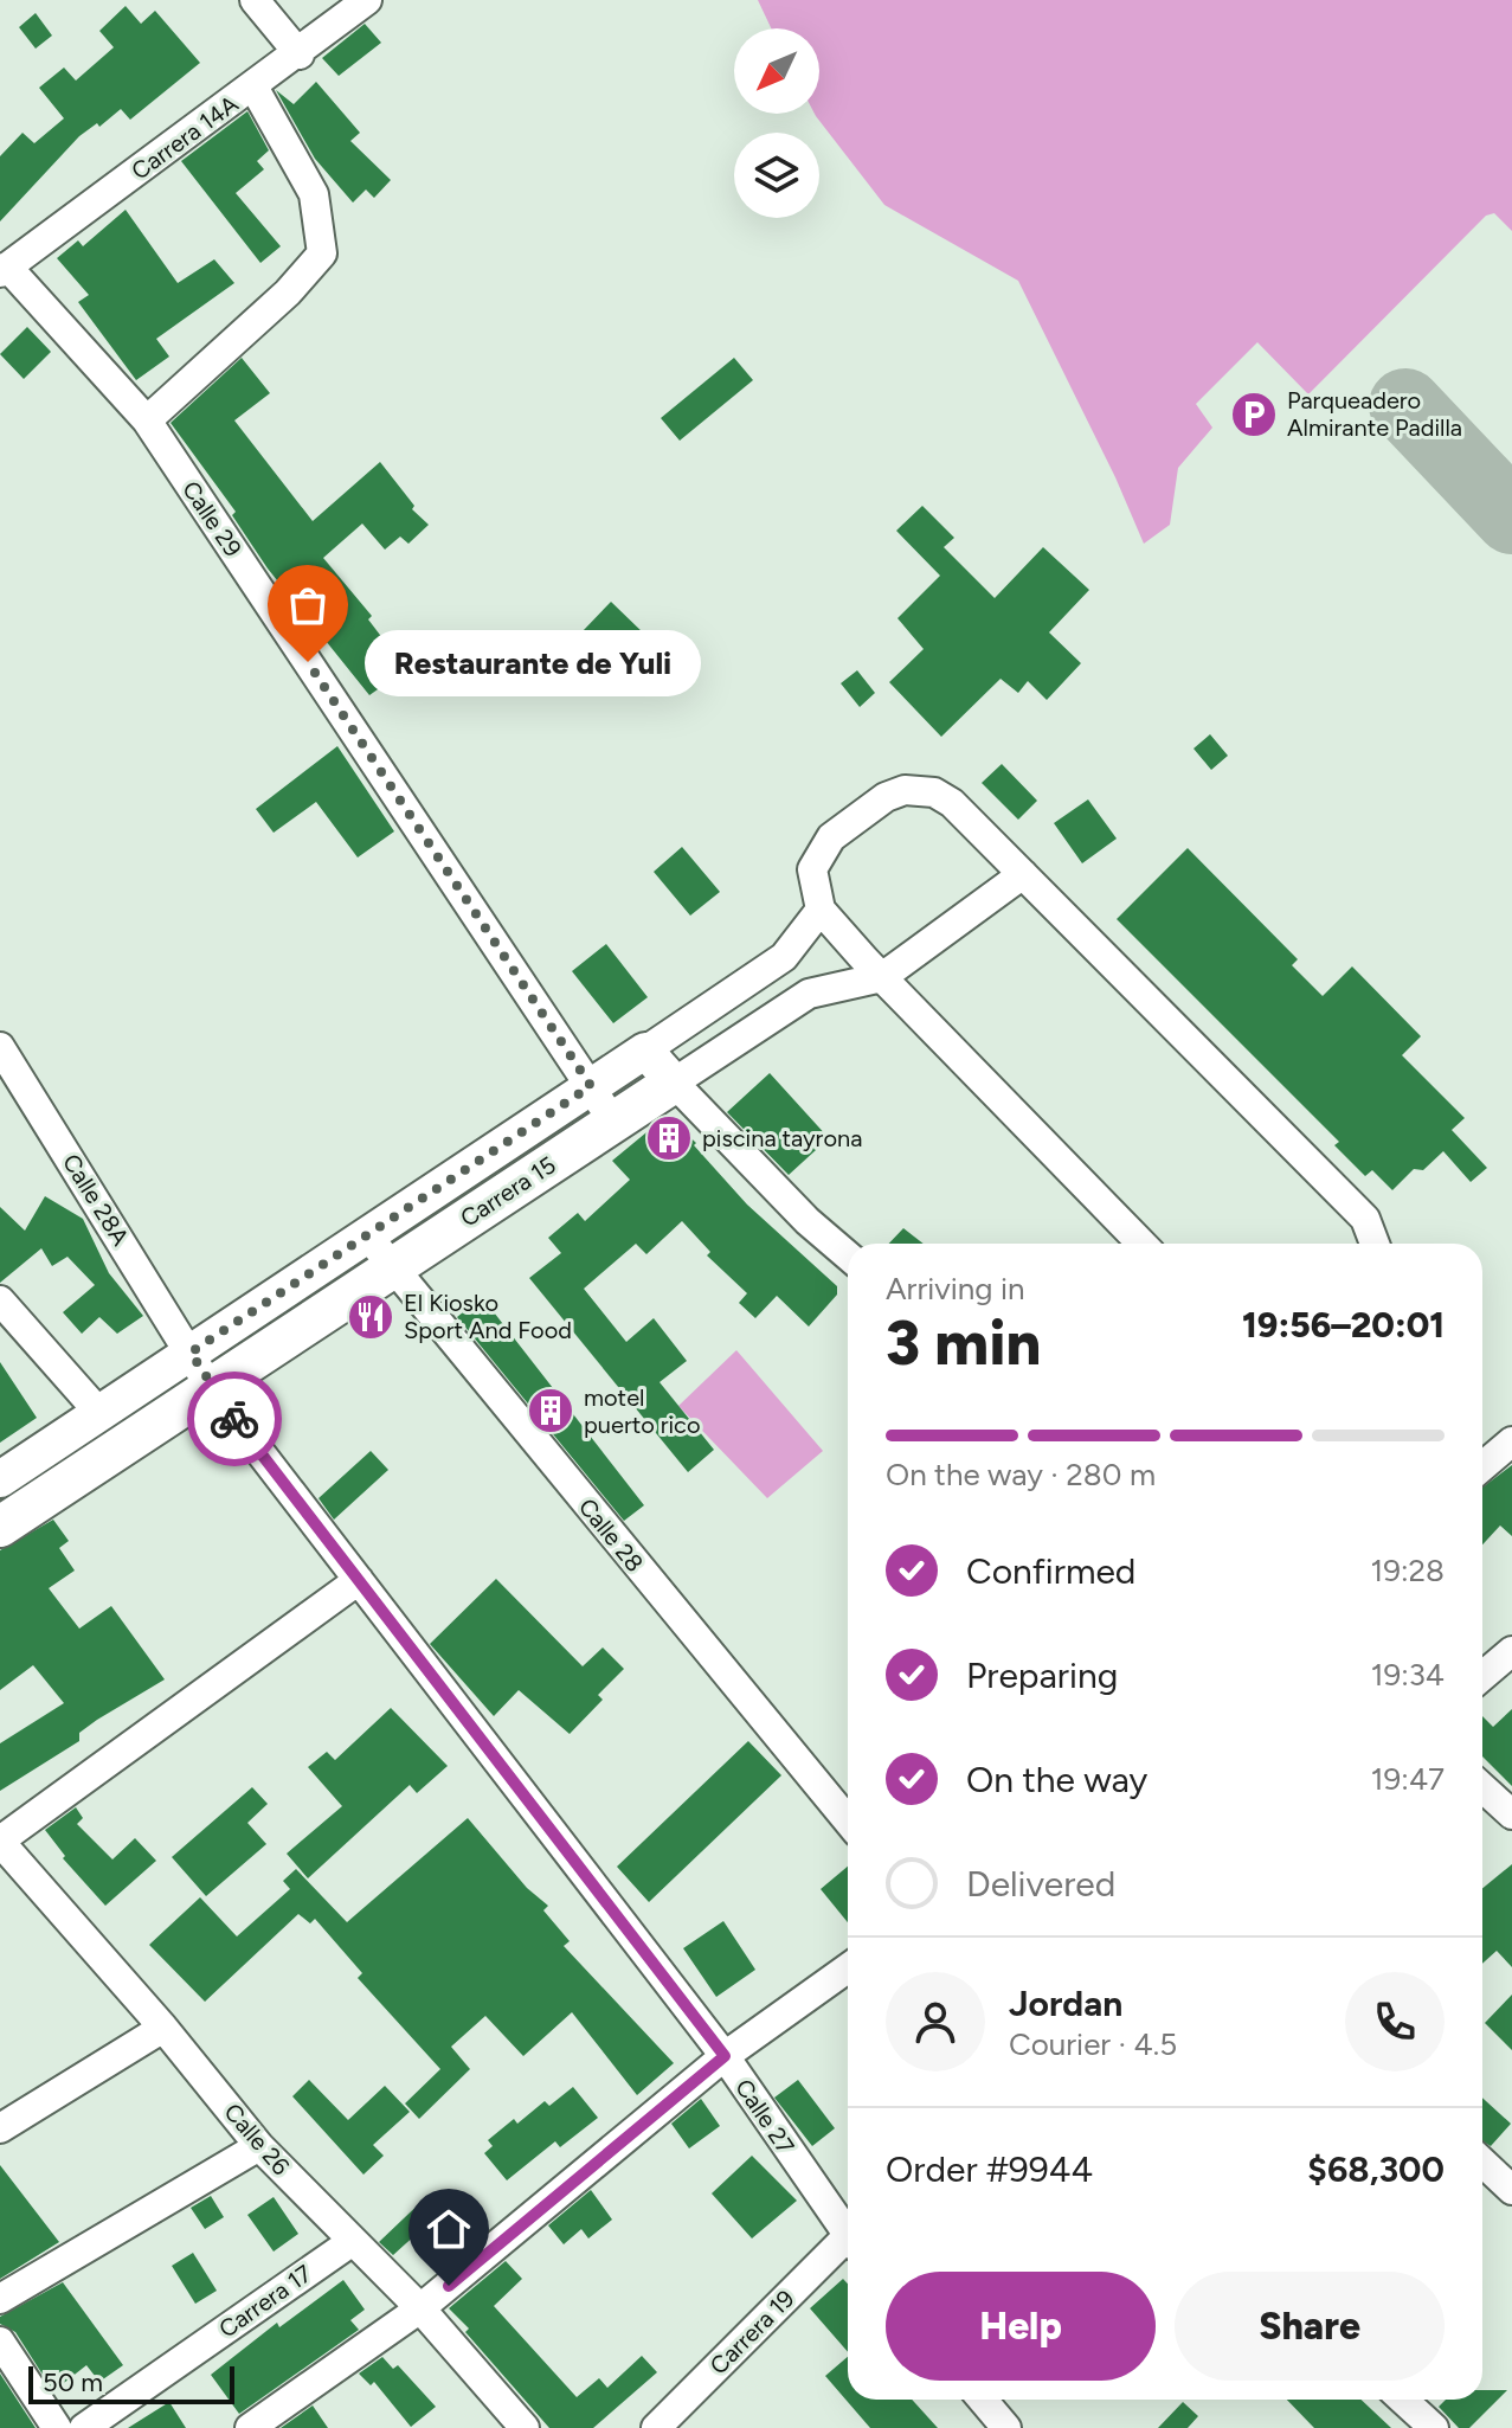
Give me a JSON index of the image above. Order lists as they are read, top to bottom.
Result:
{
  "streets": {
    "main road": ["Carrera 15"],
    "street": [
      "Carrera 14A",
      "Calle 29",
      "Calle 28A",
      "Calle 28",
      "Calle 27",
      "Calle 26",
      "Carrera 17",
      "Carrera 19"
    ]
  },
  "crossings": [
    ["Carrera 14A", "Calle 29"],
    ["Calle 29", "Carrera 15"],
    ["Carrera 15", "Calle 28A"],
    ["Carrera 15", "Calle 28"],
    ["Carrera 15", "Calle 27"],
    ["Calle 28A", "Calle 27"],
    ["Calle 26", "Carrera 17"]
  ],
  "places": {
    "parking": ["Parqueadero Almirante Padilla"],
    "other": ["Restaurante de Yuli"],
    "building": ["piscina tayrona", "motel puerto rico"],
    "restaurant": ["El Kiosko Sport And Food"]
  },
  "scale_bar": "50 m",
  "north": "bottom left",
  "page": {
    "bubble": "Restaurante de Yuli",
    "heading": ["3 min", "Arriving in", "19:56–20:01"],
    "panel": [
      "Jordan",
      "Courier · 4.5",
      "Order #9944",
      "$68,300"
    ],
    "bar": "On the way · 280 m",
    "list": [
      ["Confirmed", "19:28"],
      ["Preparing", "19:34"],
      ["On the way", "19:47"],
      "Delivered"
    ],
    "buttons": ["Help", "Share"],
    "scale": "50 m"
  }
}
